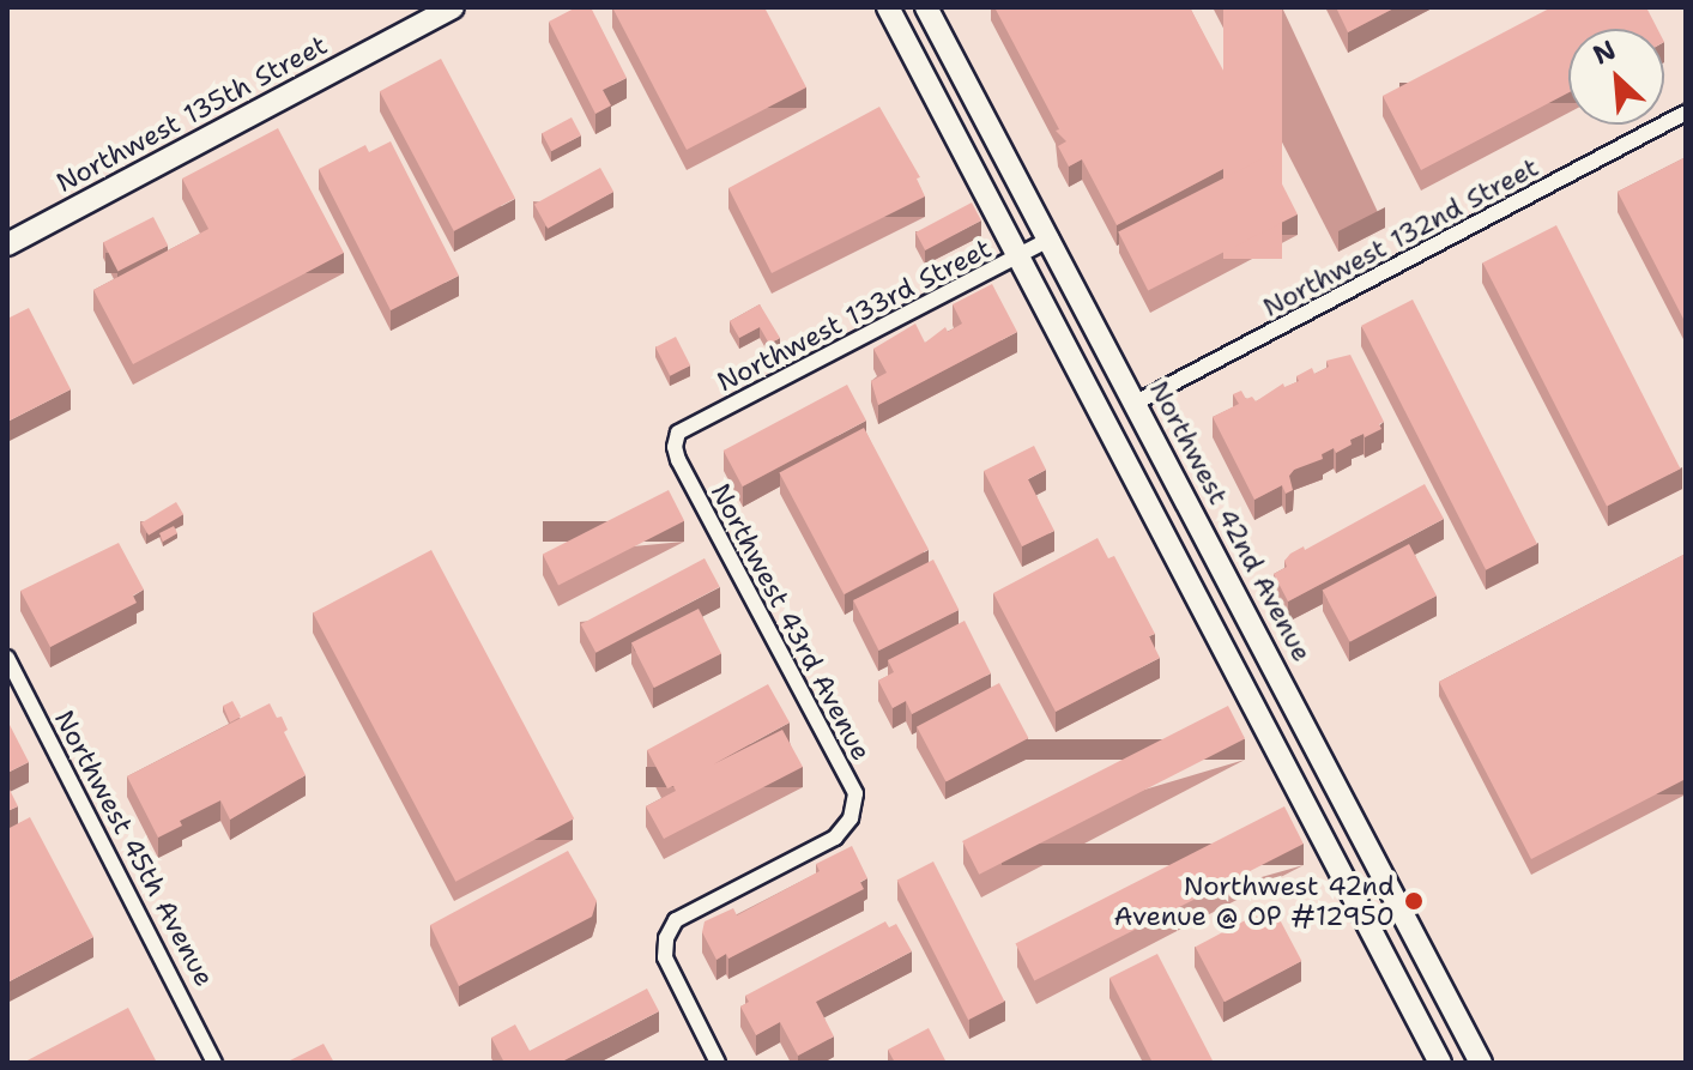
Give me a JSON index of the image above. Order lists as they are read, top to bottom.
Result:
{
  "streets": {
    "main road": ["Northwest 135th Street", "Northwest 42nd Avenue"],
    "street": [
      "Northwest 132nd Street",
      "Northwest 133rd Street",
      "Northwest 43rd Avenue",
      "Northwest 45th Avenue"
    ]
  },
  "crossings": [
    ["Northwest 132nd Street", "Northwest 42nd Avenue"],
    ["Northwest 133rd Street", "Northwest 42nd Avenue"],
    ["Northwest 133rd Street", "Northwest 43rd Avenue"]
  ],
  "places": ["Northwest 42nd Avenue @ OP #12950"],
  "north": "top left"
}
